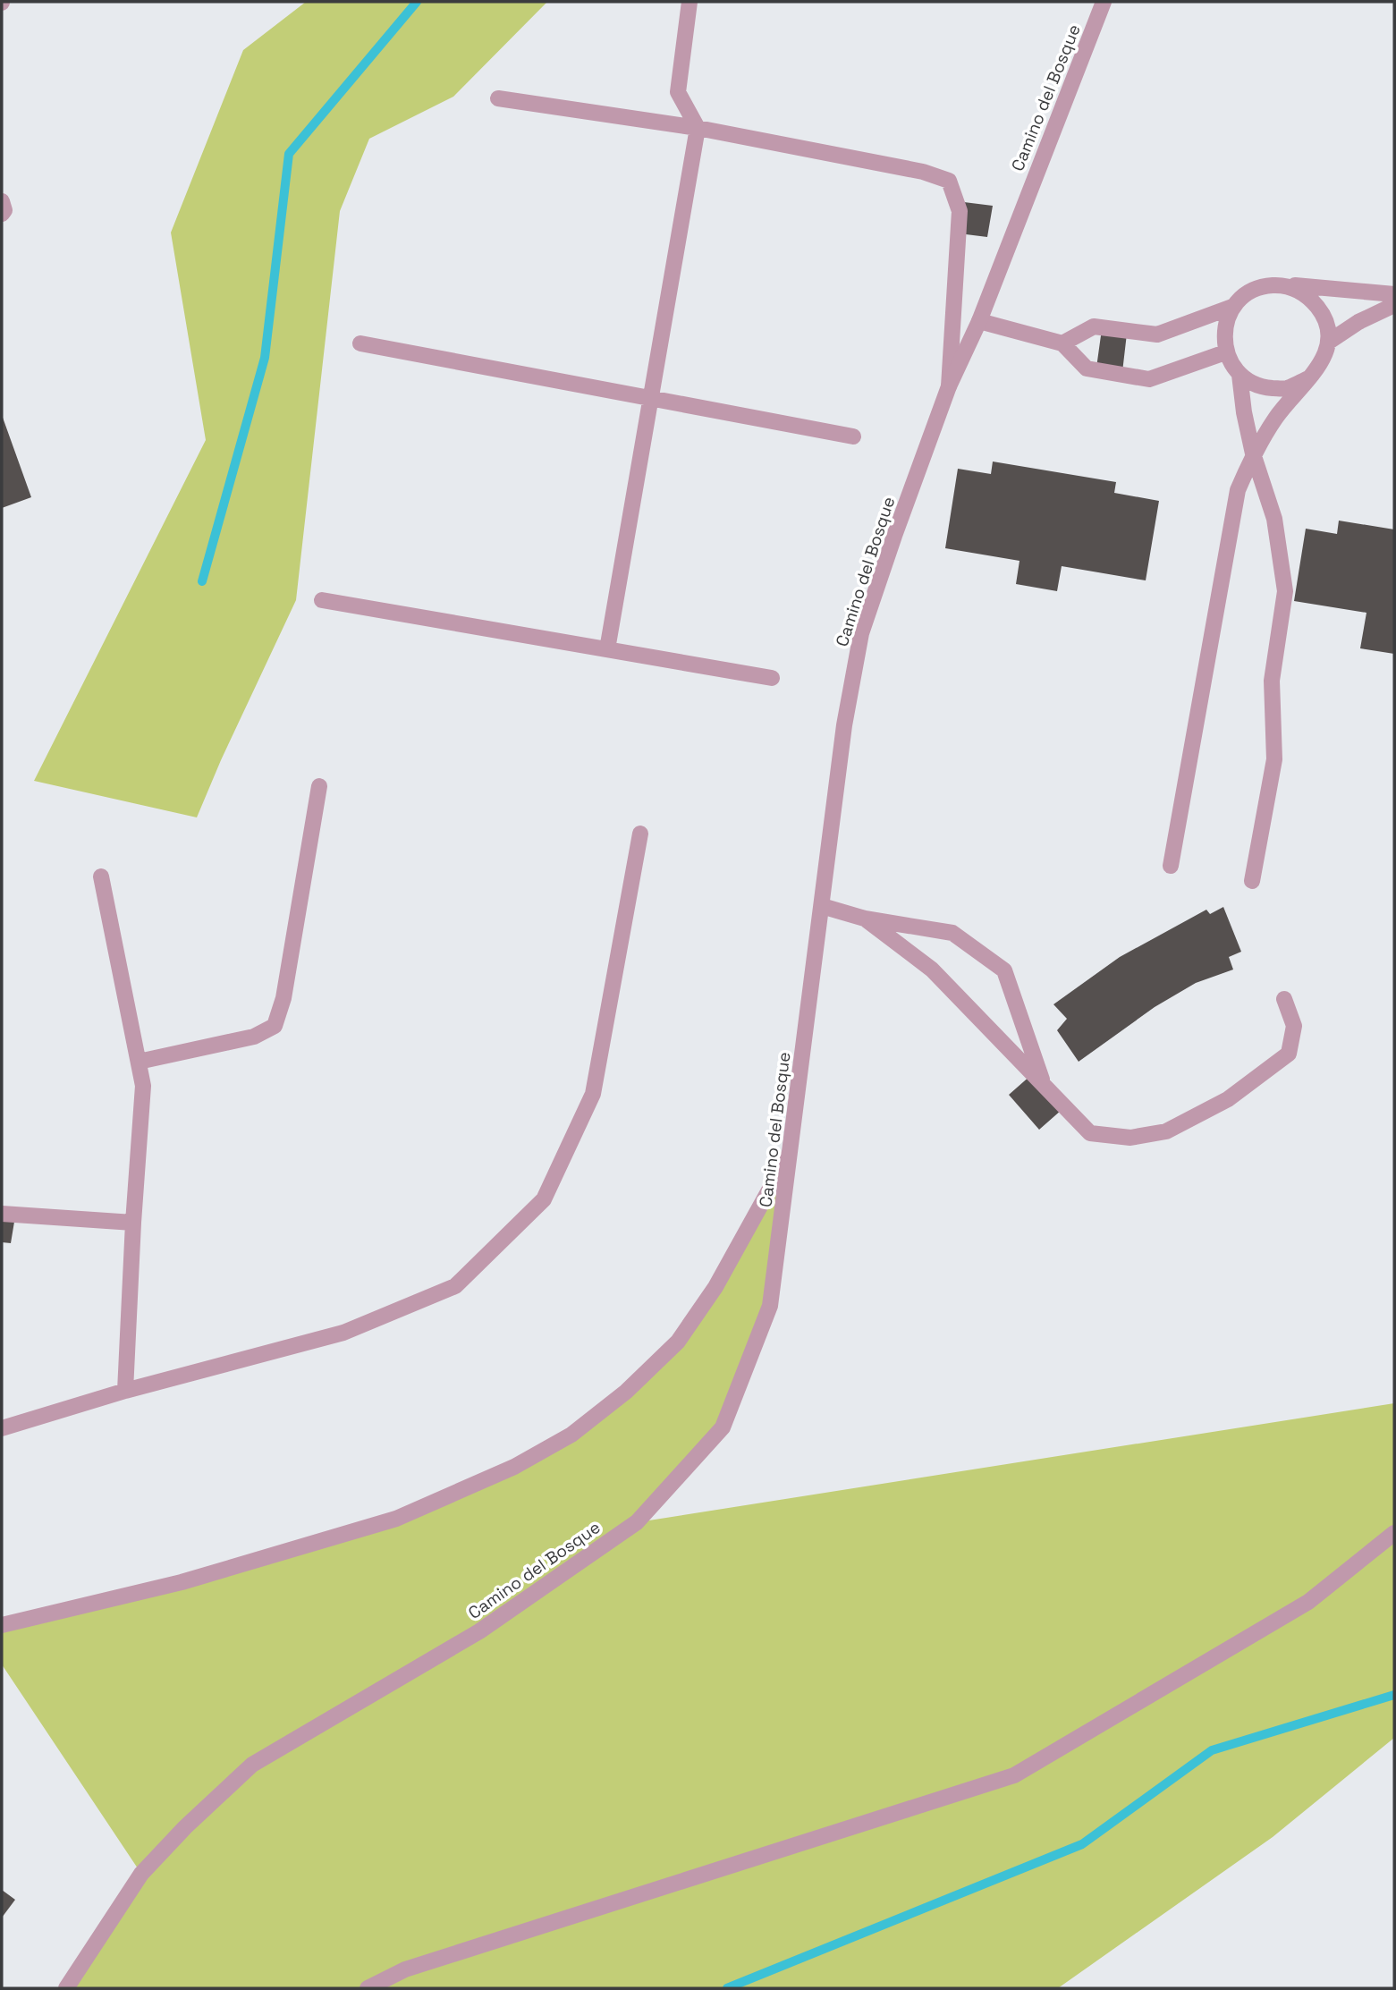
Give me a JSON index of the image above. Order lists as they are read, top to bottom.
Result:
{
  "streets": {
    "street": ["Camino del Bosque"]
  }
}
